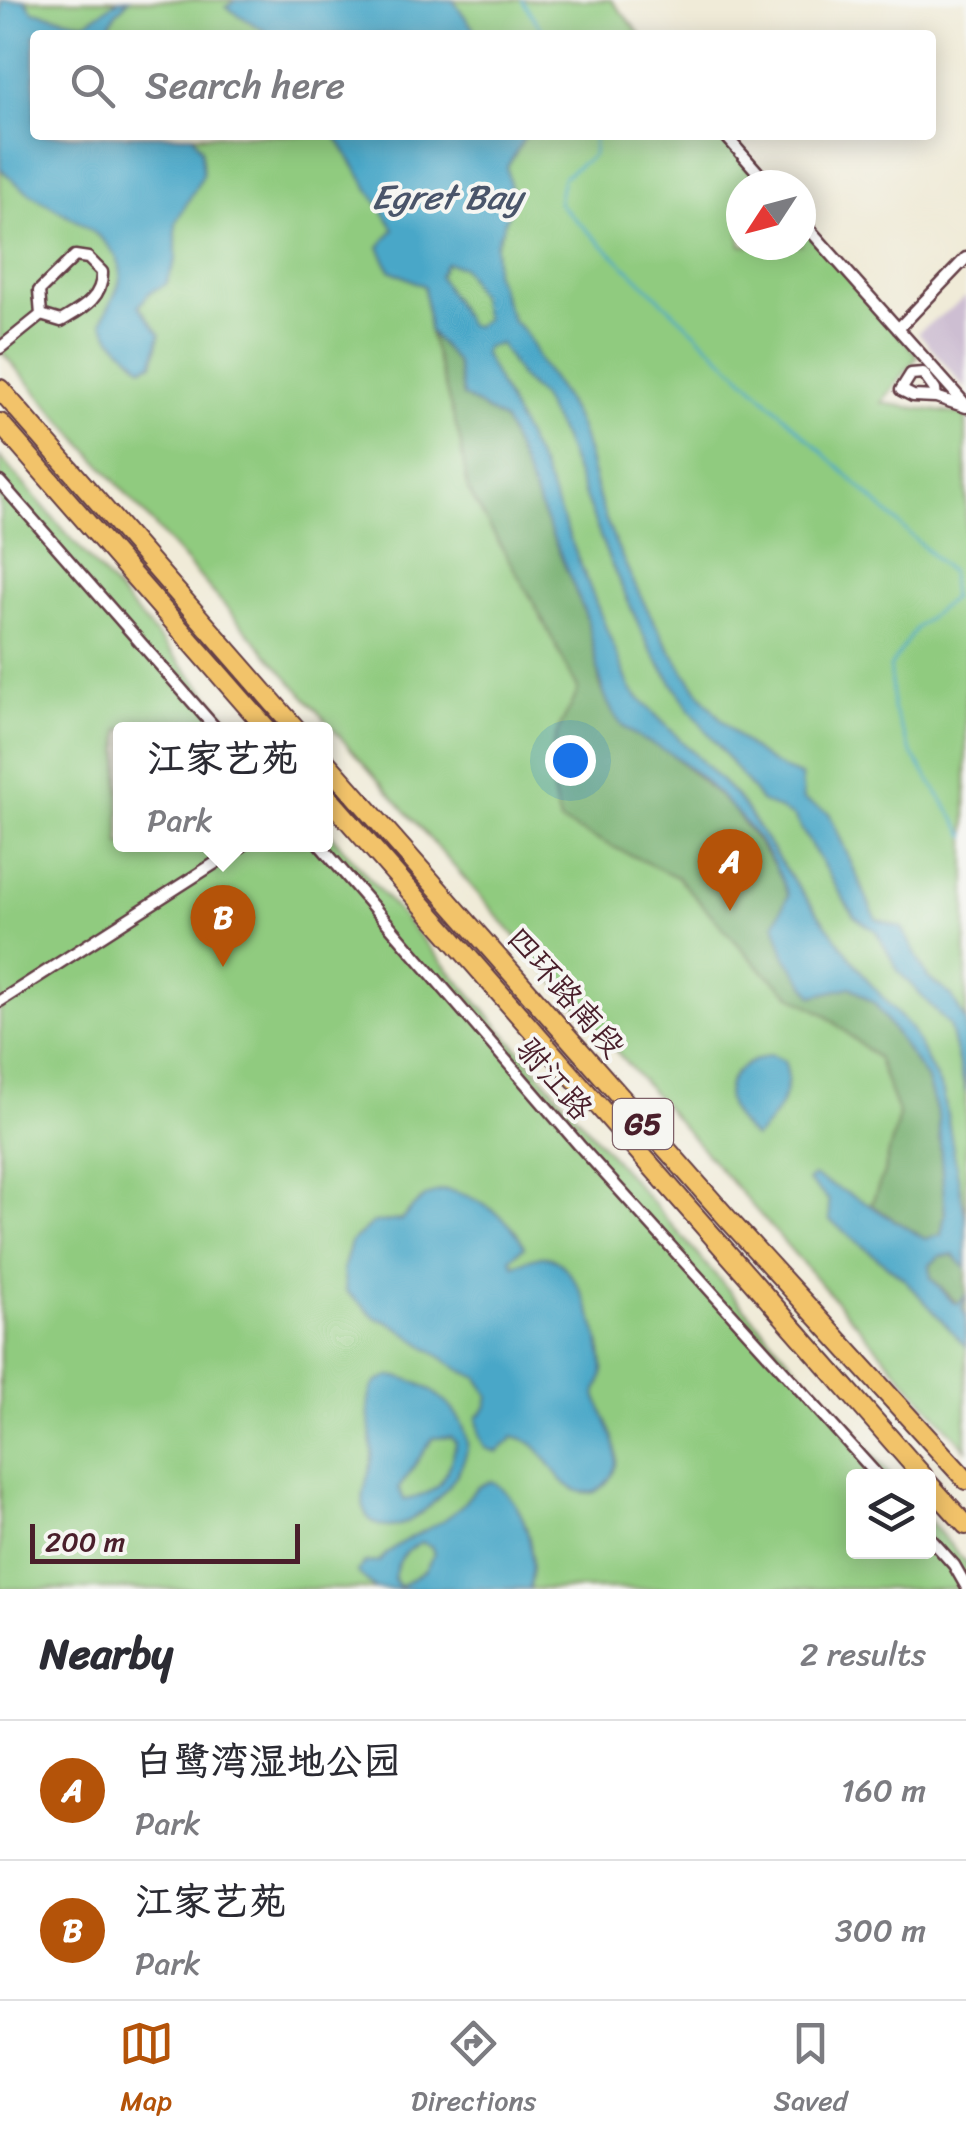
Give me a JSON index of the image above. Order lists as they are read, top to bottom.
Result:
{
  "streets": {
    "highway": ["四环路南段", "G5"],
    "street": ["驸江路"]
  },
  "water": ["Egret Bay"],
  "scale_bar": "200 m",
  "north": "bottom left",
  "page": {
    "search": "Search here",
    "popup": ["江家艺苑", "Park"],
    "pins": ["A", "B"],
    "scale": "200 m",
    "heading": ["Nearby", "2 results"],
    "list": [
      {
        "mark": "A",
        "name": "白鹭湾湿地公园",
        "note": "Park",
        "value": "160 m"
      },
      {
        "mark": "B",
        "name": "江家艺苑",
        "note": "Park",
        "value": "300 m"
      }
    ],
    "nav": ["Map", "Directions", "Saved"]
  }
}
